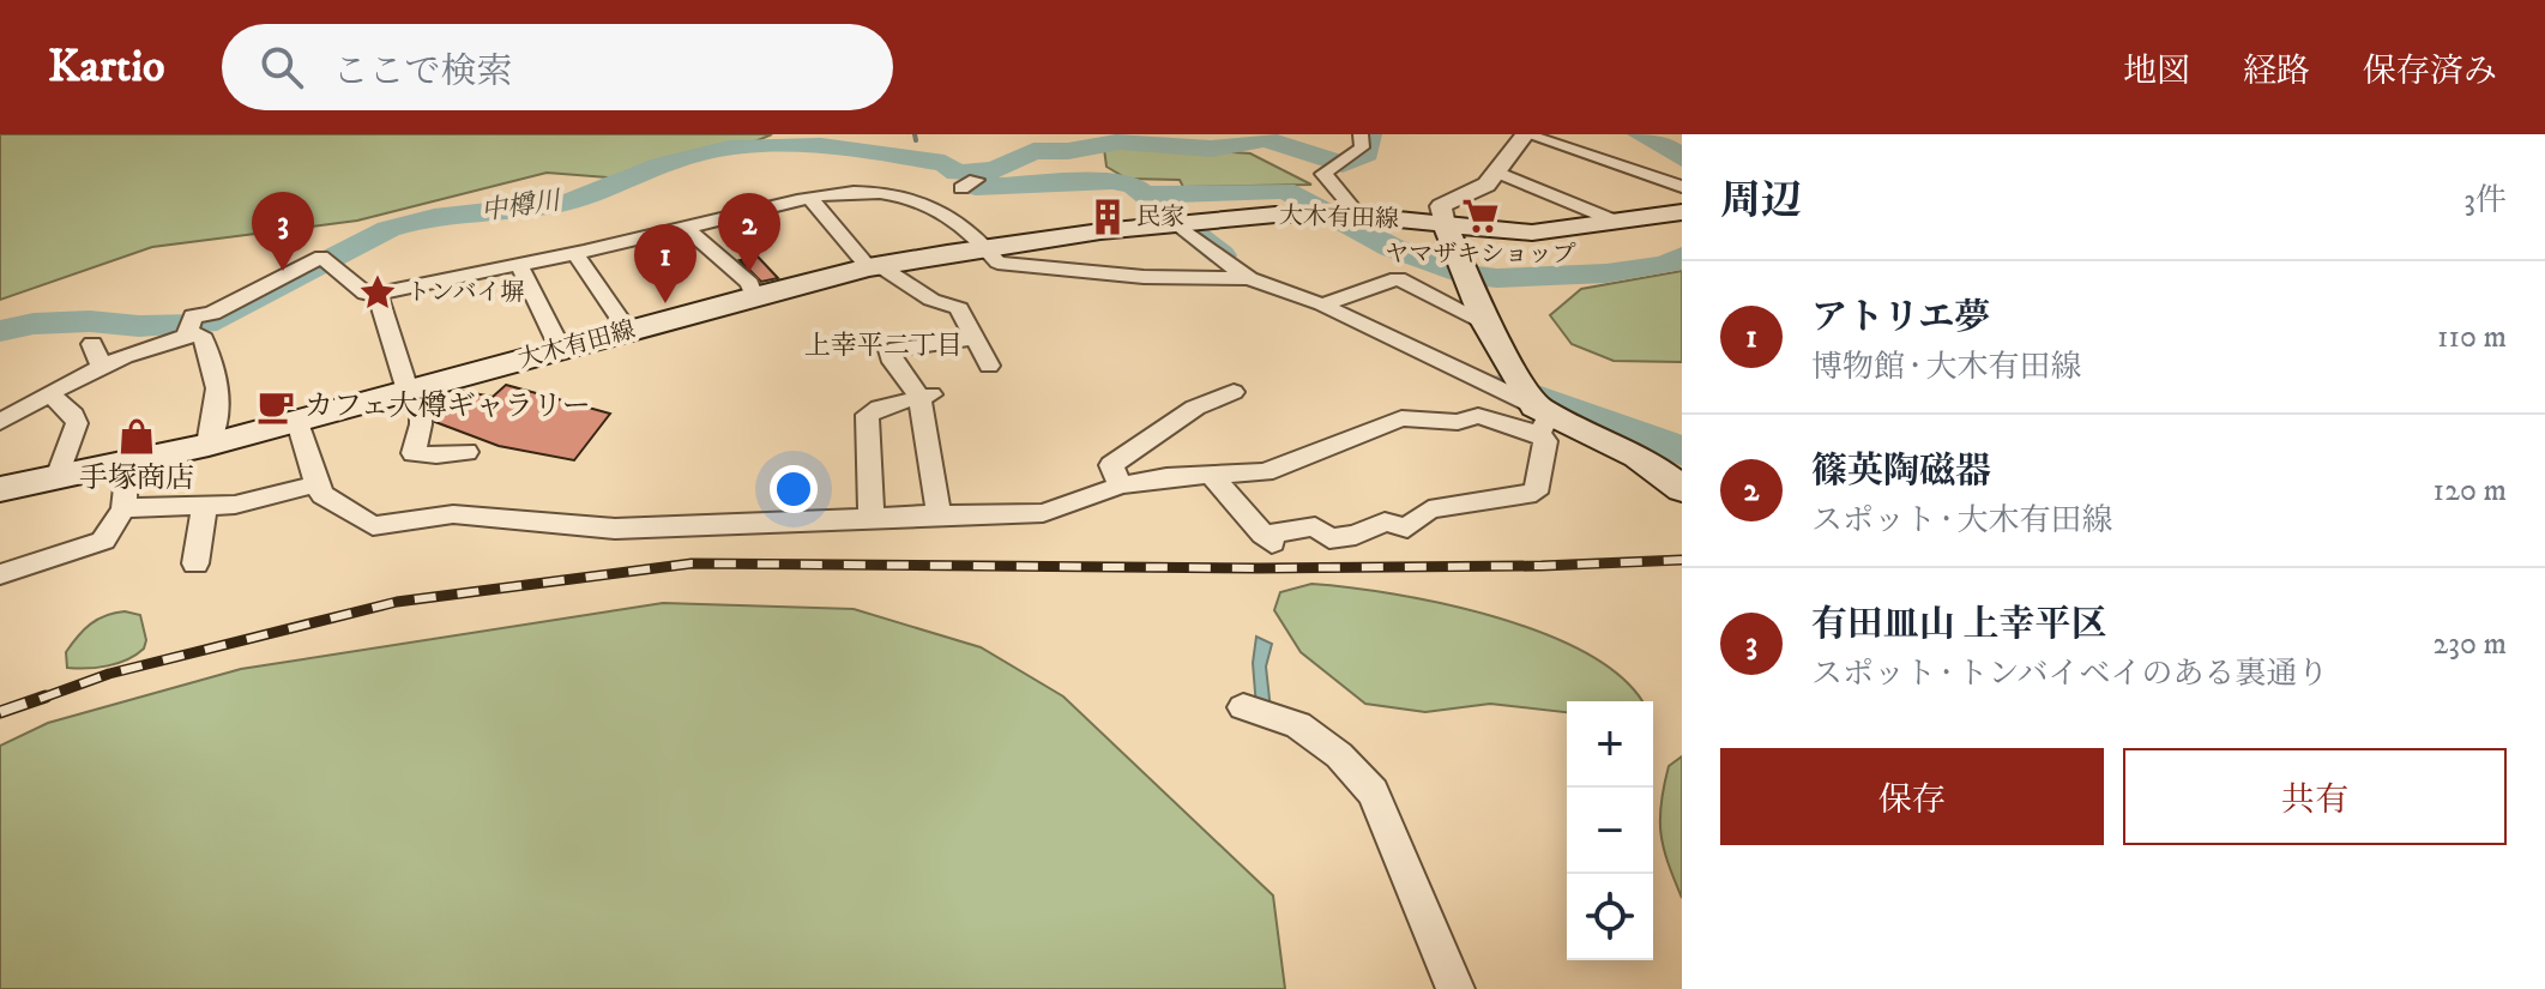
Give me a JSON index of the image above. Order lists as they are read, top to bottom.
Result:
{
  "streets": {
    "main road": ["大木有田線"]
  },
  "districts": ["上幸平二丁目"],
  "water": ["中樽川"],
  "places": {
    "supermarket": ["ヤマザキショップ"],
    "building": ["民家"],
    "place": ["トンバイ塀"],
    "cafe": ["カフェ大樽ギャラリー"],
    "shop": ["手塚商店"]
  },
  "page": {
    "header": "Kartio",
    "search": "ここで検索",
    "nav": ["地図", "経路", "保存済み"],
    "heading": ["周辺", "3件"],
    "pins": ["3", "2", "1"],
    "list": [
      {
        "mark": "1",
        "name": "アトリエ夢",
        "note": "博物館 · 大木有田線",
        "value": "110 m"
      },
      {
        "mark": "2",
        "name": "篠英陶磁器",
        "note": "スポット · 大木有田線",
        "value": "120 m"
      },
      {
        "mark": "3",
        "name": "有田皿山 上幸平区",
        "note": "スポット · トンバイベイのある裏通り",
        "value": "230 m"
      }
    ],
    "map_buttons": ["+", "−"],
    "buttons": ["保存", "共有"]
  }
}
